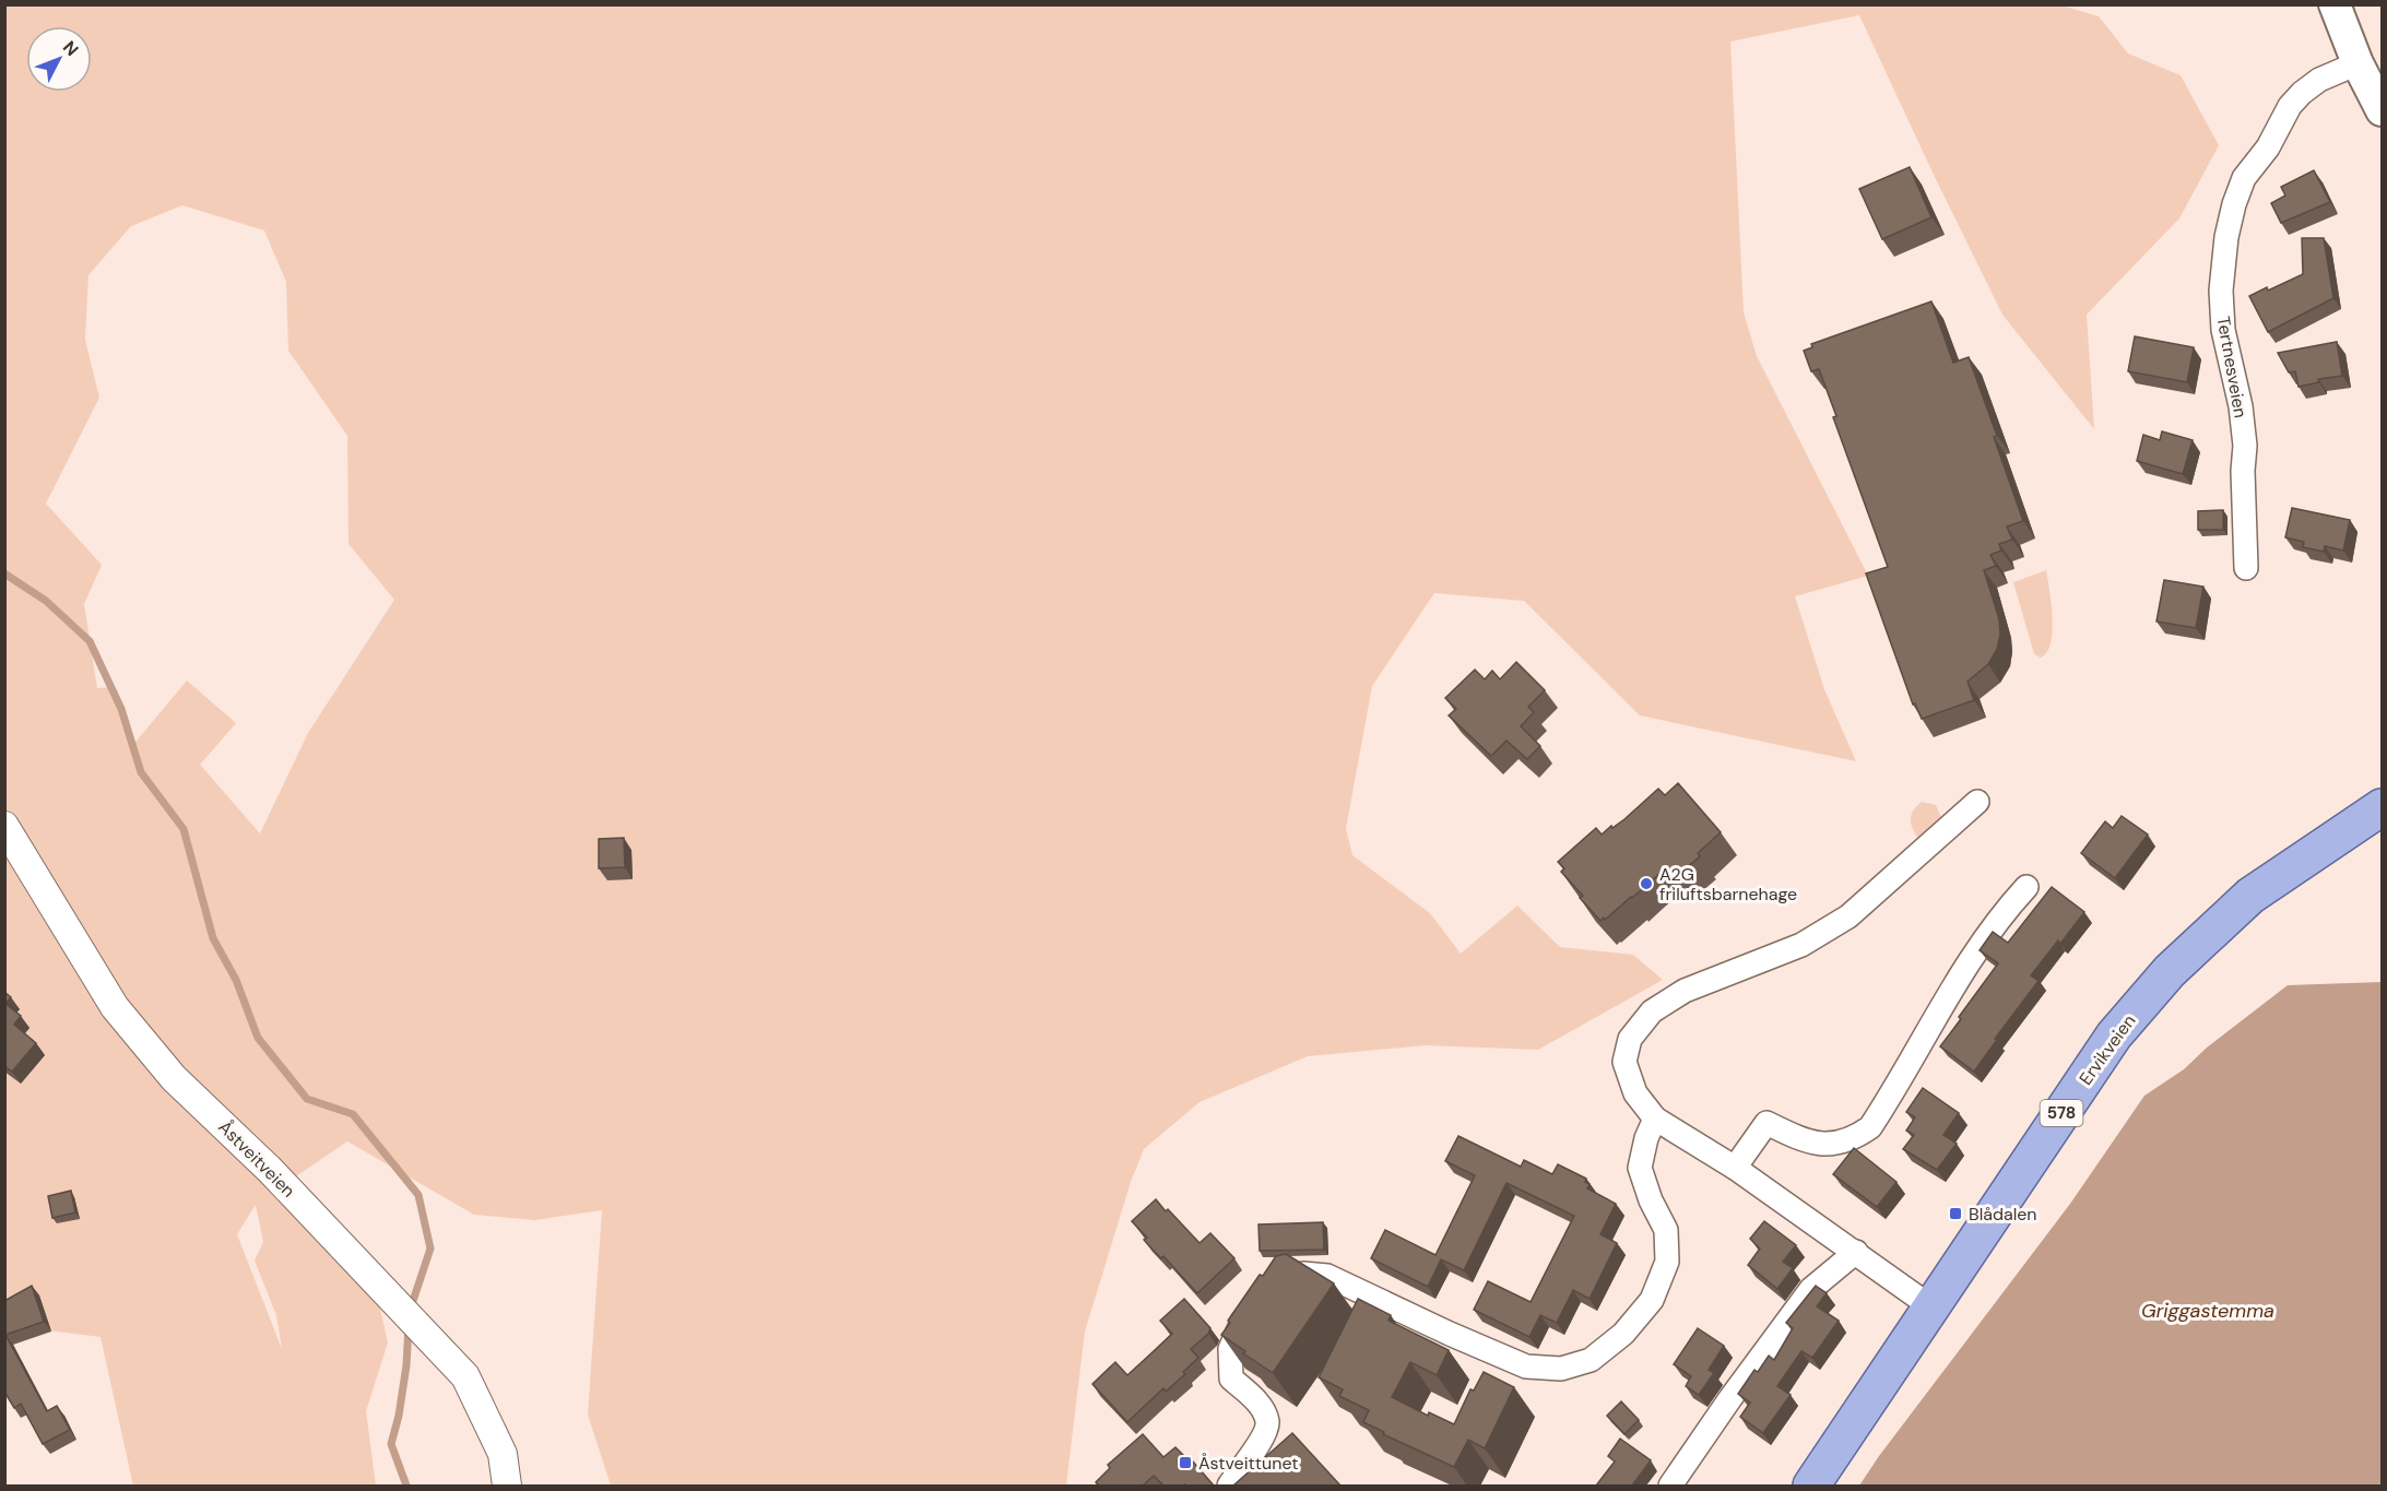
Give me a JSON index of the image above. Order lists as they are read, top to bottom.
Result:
{
  "streets": {
    "main road": ["Ervikveien", "578"],
    "street": ["Tertnesveien", "Åstveitveien"]
  },
  "water": ["Griggastemma"],
  "places": {
    "other": ["A2G friluftsbarnehage"],
    "transit": ["Blådalen", "Åstveittunet"]
  },
  "north": "top right"
}
